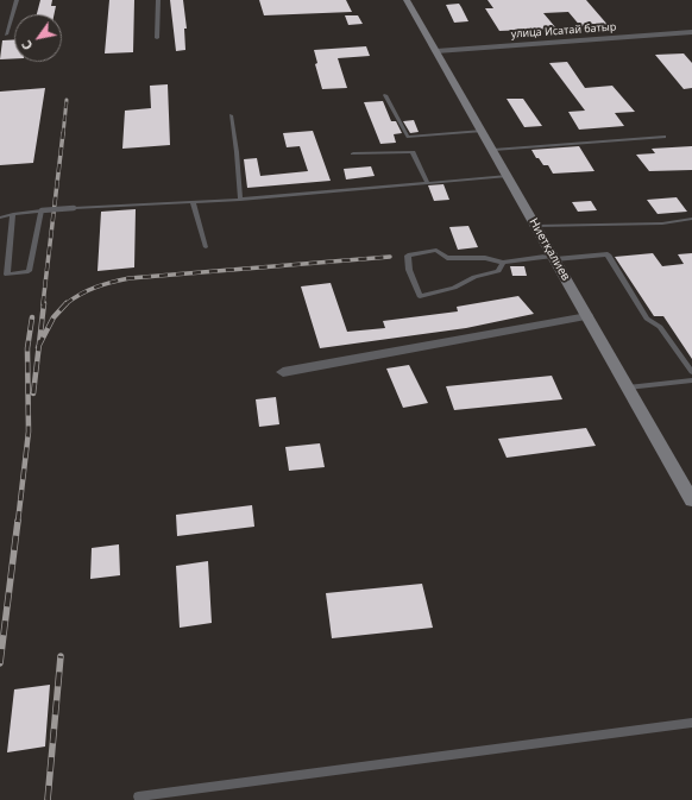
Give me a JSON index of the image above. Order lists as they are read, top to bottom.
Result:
{
  "streets": {
    "street": ["улица Исатай батыр", "Ниетқалиев"]
  },
  "crossings": [
    ["улица Исатай батыр", "Ниетқалиев"]
  ],
  "north": "bottom left"
}
